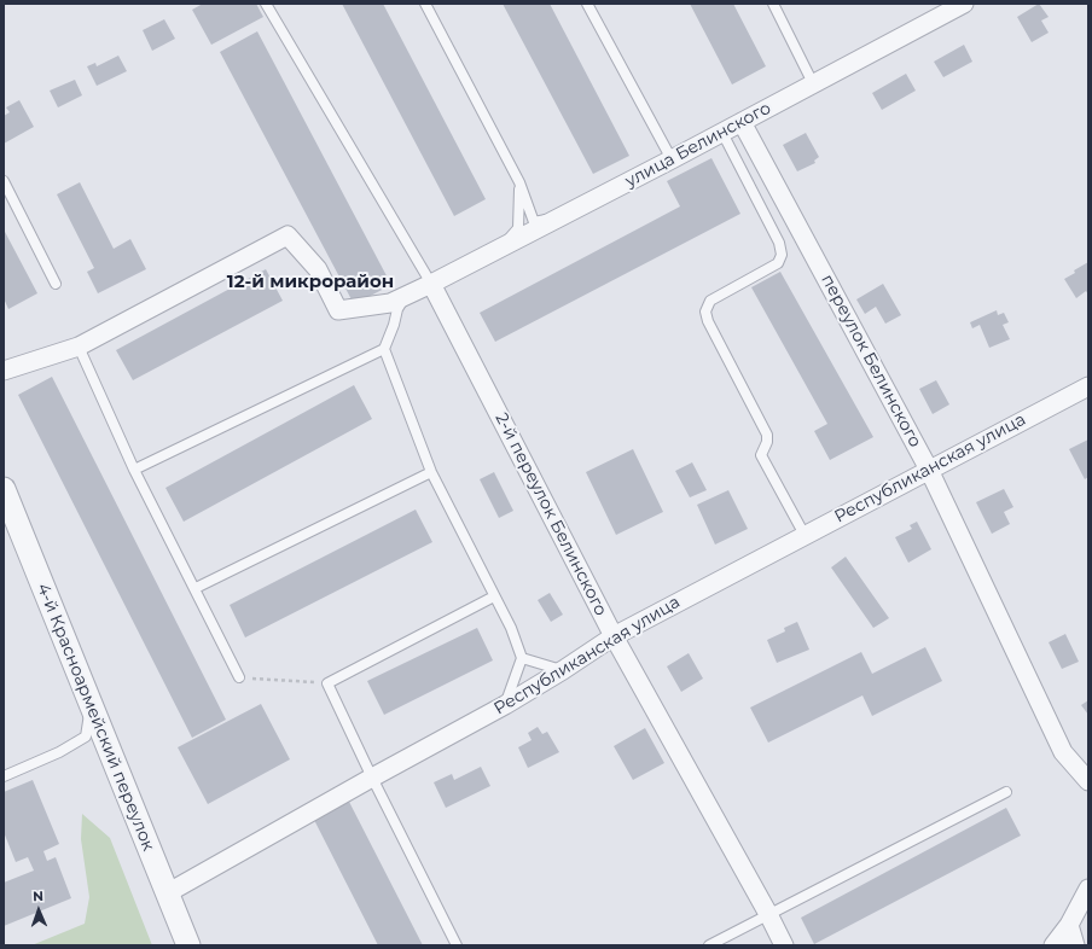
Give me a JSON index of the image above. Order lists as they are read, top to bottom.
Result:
{
  "streets": {
    "street": [
      "улица Белинского",
      "переулок Белинского",
      "Республиканская улица",
      "2-й переулок Белинского",
      "4-й Красноармейский переулок"
    ]
  },
  "crossings": [
    ["улица Белинского", "переулок Белинского"],
    ["улица Белинского", "2-й переулок Белинского"],
    ["переулок Белинского", "Республиканская улица"],
    ["Республиканская улица", "2-й переулок Белинского"],
    ["Республиканская улица", "4-й Красноармейский переулок"]
  ],
  "districts": ["12-й микрорайон"],
  "north": "top"
}
